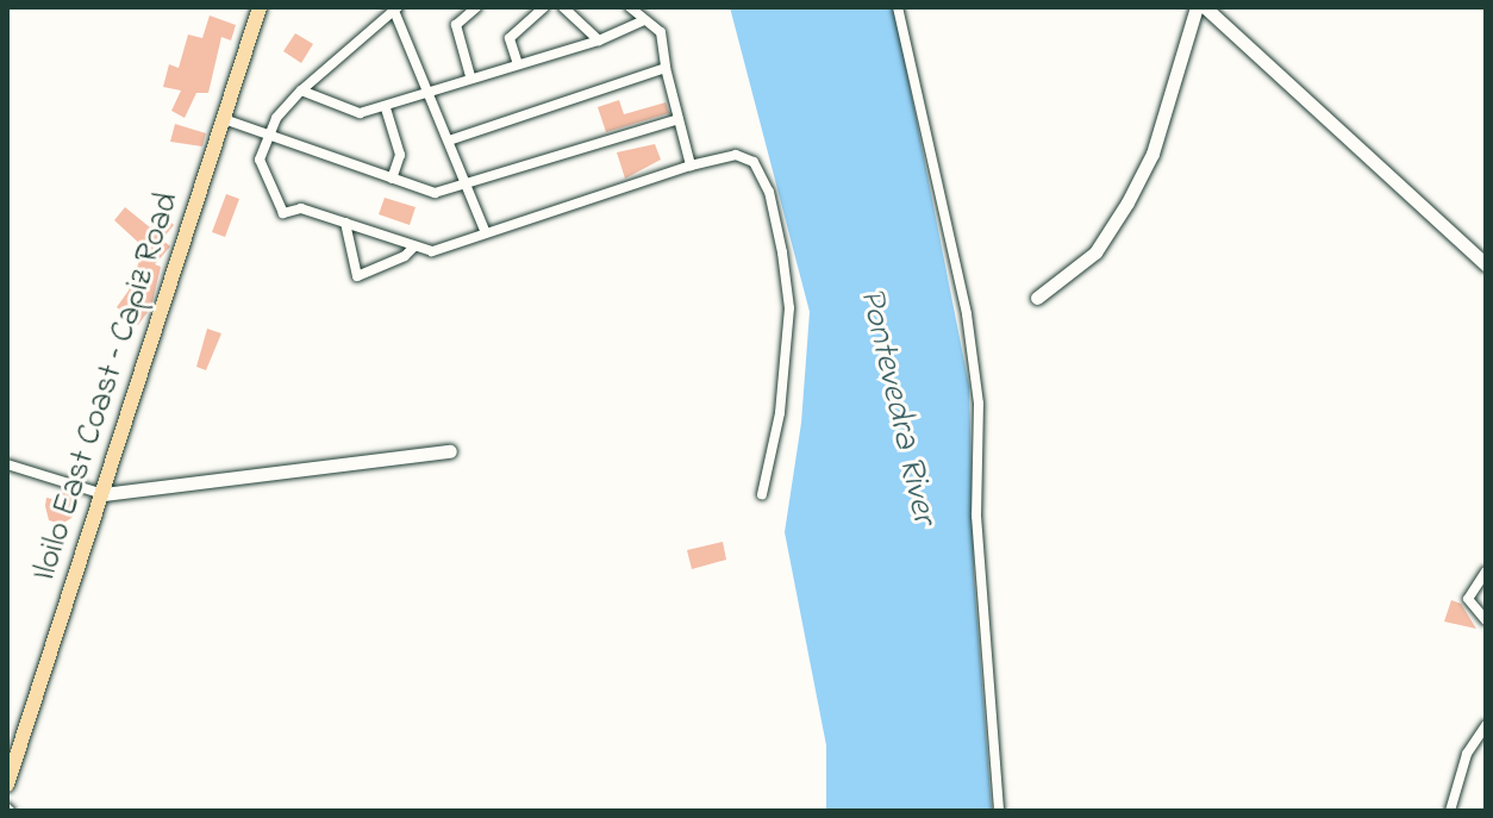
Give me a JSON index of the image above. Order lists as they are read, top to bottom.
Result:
{
  "streets": {
    "main road": ["Iloilo East Coast – Capiz Road"]
  },
  "water": ["Pontevedra River"]
}
